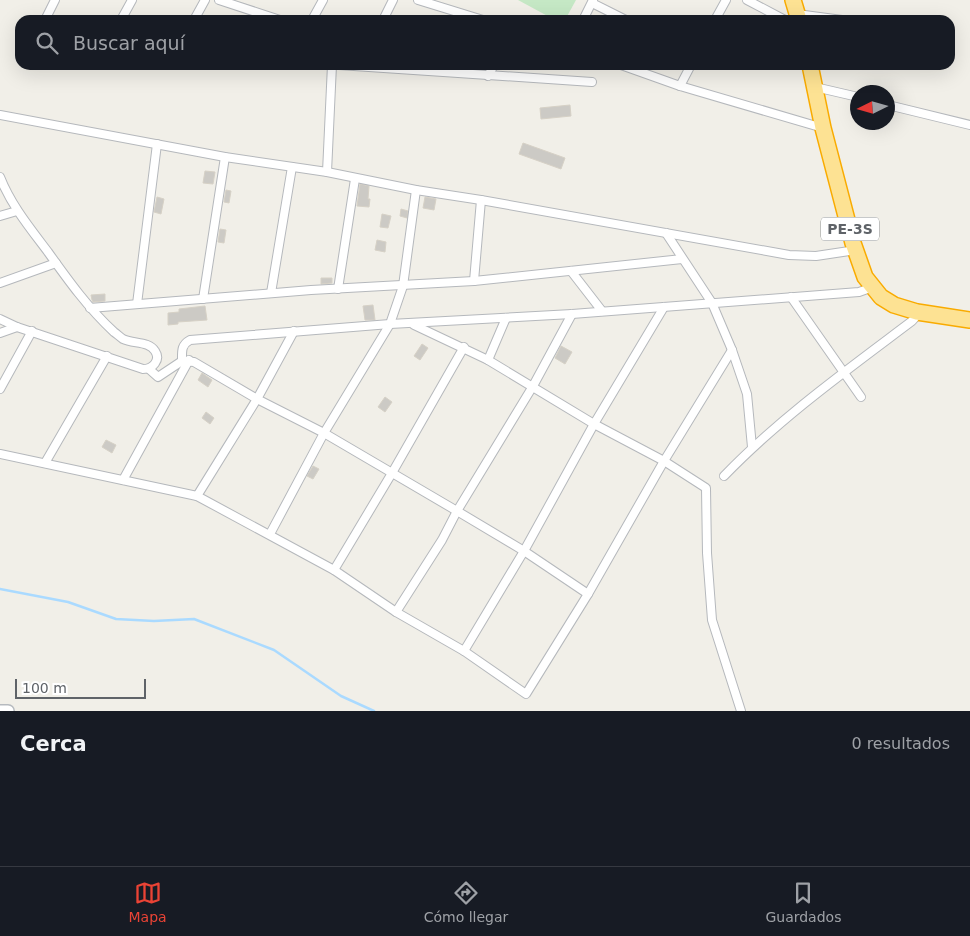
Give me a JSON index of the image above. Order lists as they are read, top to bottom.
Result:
{
  "streets": {
    "highway": ["PE-3S"]
  },
  "scale_bar": "100 m",
  "north": "left",
  "page": {
    "search": "Buscar aquí",
    "scale": "100 m",
    "heading": ["Cerca", "0 resultados"],
    "nav": ["Mapa", "Cómo llegar", "Guardados"]
  }
}
